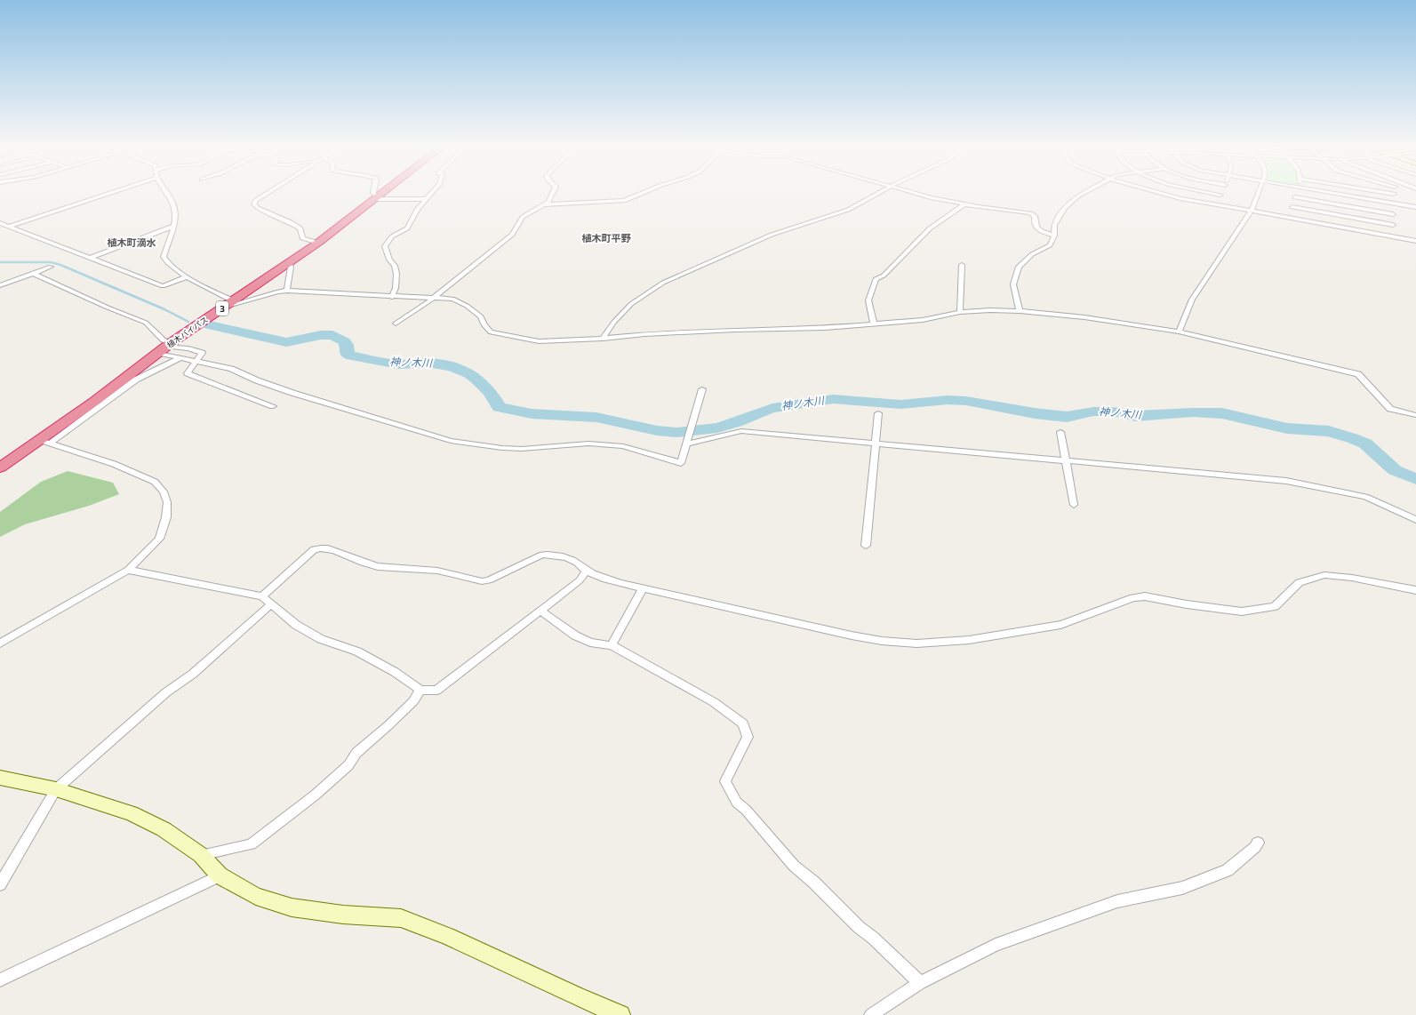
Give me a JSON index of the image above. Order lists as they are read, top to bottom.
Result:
{
  "streets": {
    "highway": ["3", "植木バイパス"]
  },
  "districts": ["植木町平野", "植木町滴水"],
  "water": ["神ノ木川"]
}
